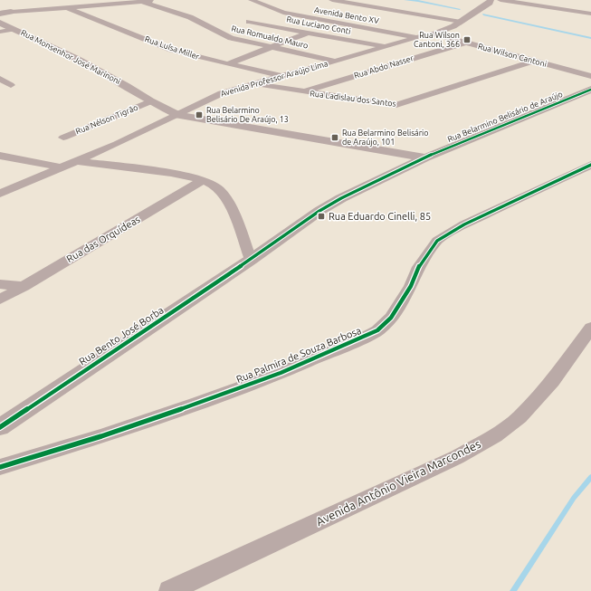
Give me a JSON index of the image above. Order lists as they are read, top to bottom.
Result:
{
  "streets": {
    "street": [
      "Avenida Bento XV",
      "Rua Luciano Conti",
      "Rua Romualdo Mauro",
      "Rua Luísa Miller",
      "Rua Wilson Cantoni",
      "Rua Monsenhor José Marinoni",
      "Rua Abdo Nasser",
      "Avenida Professor Araújo Lima",
      "Rua Ladislau dos Santos",
      "Rua Belarmino Belisário de Araújo",
      "Rua Nélson Tigrão",
      "Rua das Orquídeas",
      "Rua Bento José Borba",
      "Rua Palmira de Souza Barbosa",
      "Avenida Antônio Vieira Marcondes"
    ]
  },
  "crossings": [
    ["Avenida Bento XV", "Avenida Professor Araújo Lima"],
    ["Rua Luciano Conti", "Avenida Professor Araújo Lima"],
    ["Rua Romualdo Mauro", "Avenida Professor Araújo Lima"],
    ["Rua Luísa Miller", "Avenida Professor Araújo Lima"],
    ["Rua Wilson Cantoni", "Rua Abdo Nasser"],
    ["Rua Wilson Cantoni", "Avenida Professor Araújo Lima"],
    ["Rua Wilson Cantoni", "Rua Ladislau dos Santos"],
    ["Rua Monsenhor José Marinoni", "Avenida Professor Araújo Lima"],
    ["Rua Monsenhor José Marinoni", "Rua Nélson Tigrão"],
    ["Rua Abdo Nasser", "Rua Ladislau dos Santos"],
    ["Avenida Professor Araújo Lima", "Rua Ladislau dos Santos"],
    ["Rua Belarmino Belisário de Araújo", "Rua Bento José Borba"]
  ],
  "places": {
    "transit": [
      "Rua Wilson Cantoni, 366",
      "Rua Belarmino Belisário De Araújo, 13",
      "Rua Belarmino Belisário de Araújo, 101",
      "Rua Eduardo Cinelli, 85"
    ]
  }
}
